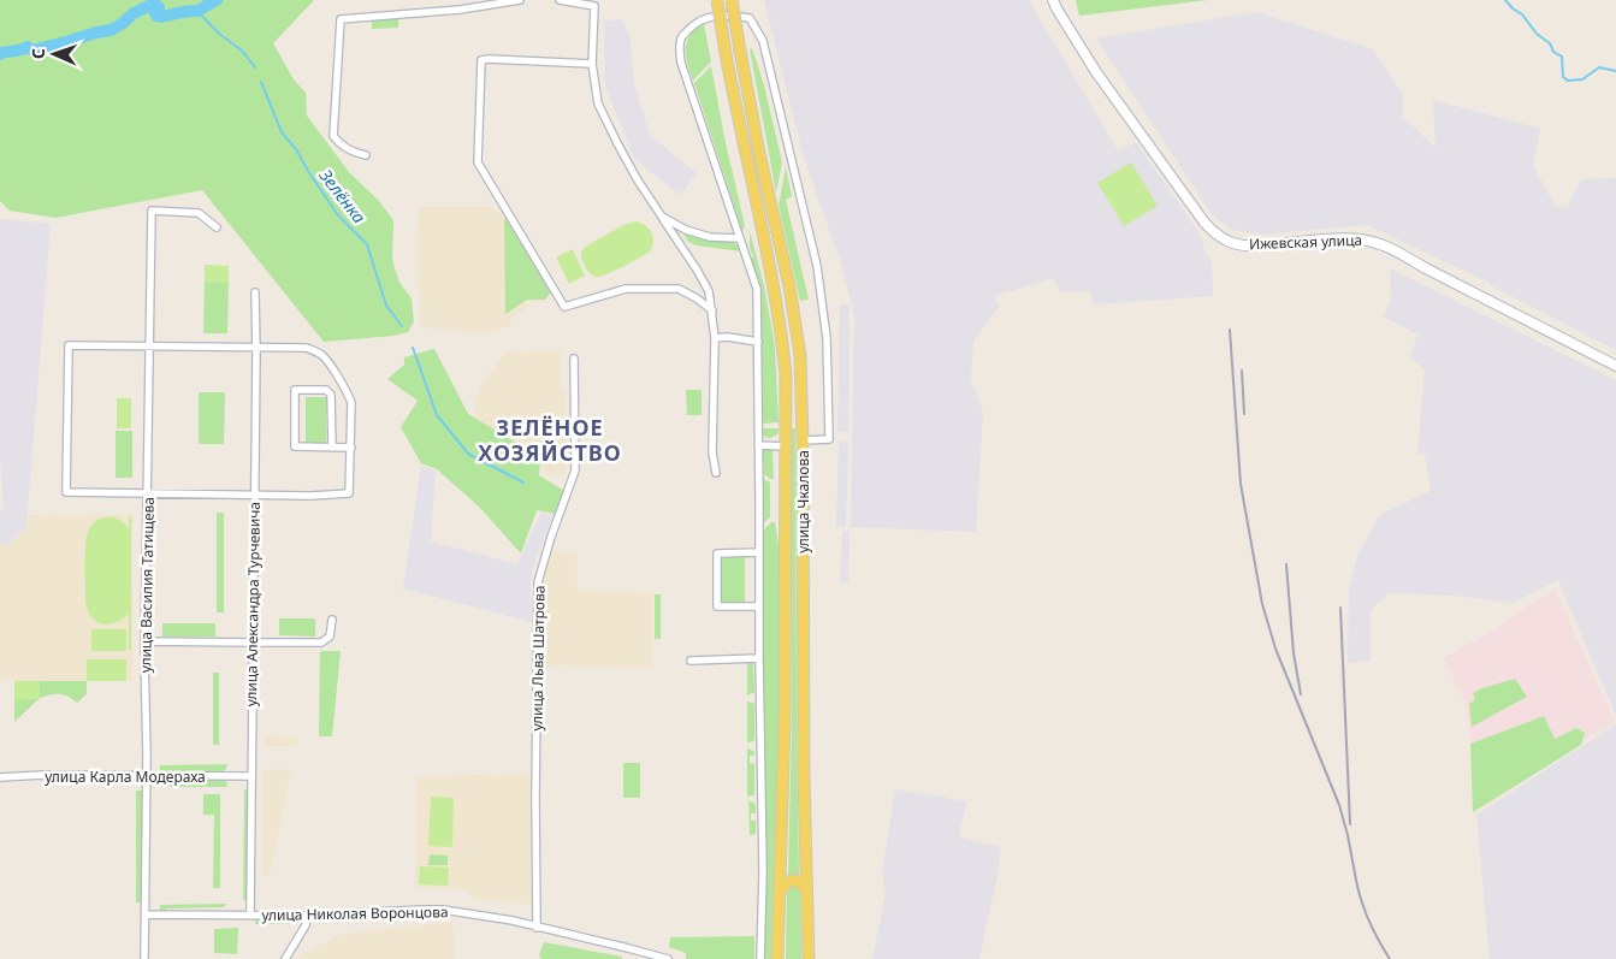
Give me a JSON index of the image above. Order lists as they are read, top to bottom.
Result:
{
  "streets": {
    "main road": ["улица Чкалова"],
    "street": [
      "Ижевская улица",
      "улица Василия Татищева",
      "улица Александра Турчевича",
      "улица Льва Шатрова",
      "улица Карла Модераха",
      "улица Николая Воронцова"
    ]
  },
  "crossings": [
    ["улица Василия Татищева", "улица Карла Модераха"],
    ["улица Василия Татищева", "улица Николая Воронцова"],
    ["улица Александра Турчевича", "улица Карла Модераха"],
    ["улица Александра Турчевича", "улица Николая Воронцова"],
    ["улица Льва Шатрова", "улица Николая Воронцова"]
  ],
  "districts": ["ЗЕЛЁНОЕ ХОЗЯЙСТВО"],
  "water": ["Зелёнка"],
  "north": "left"
}
